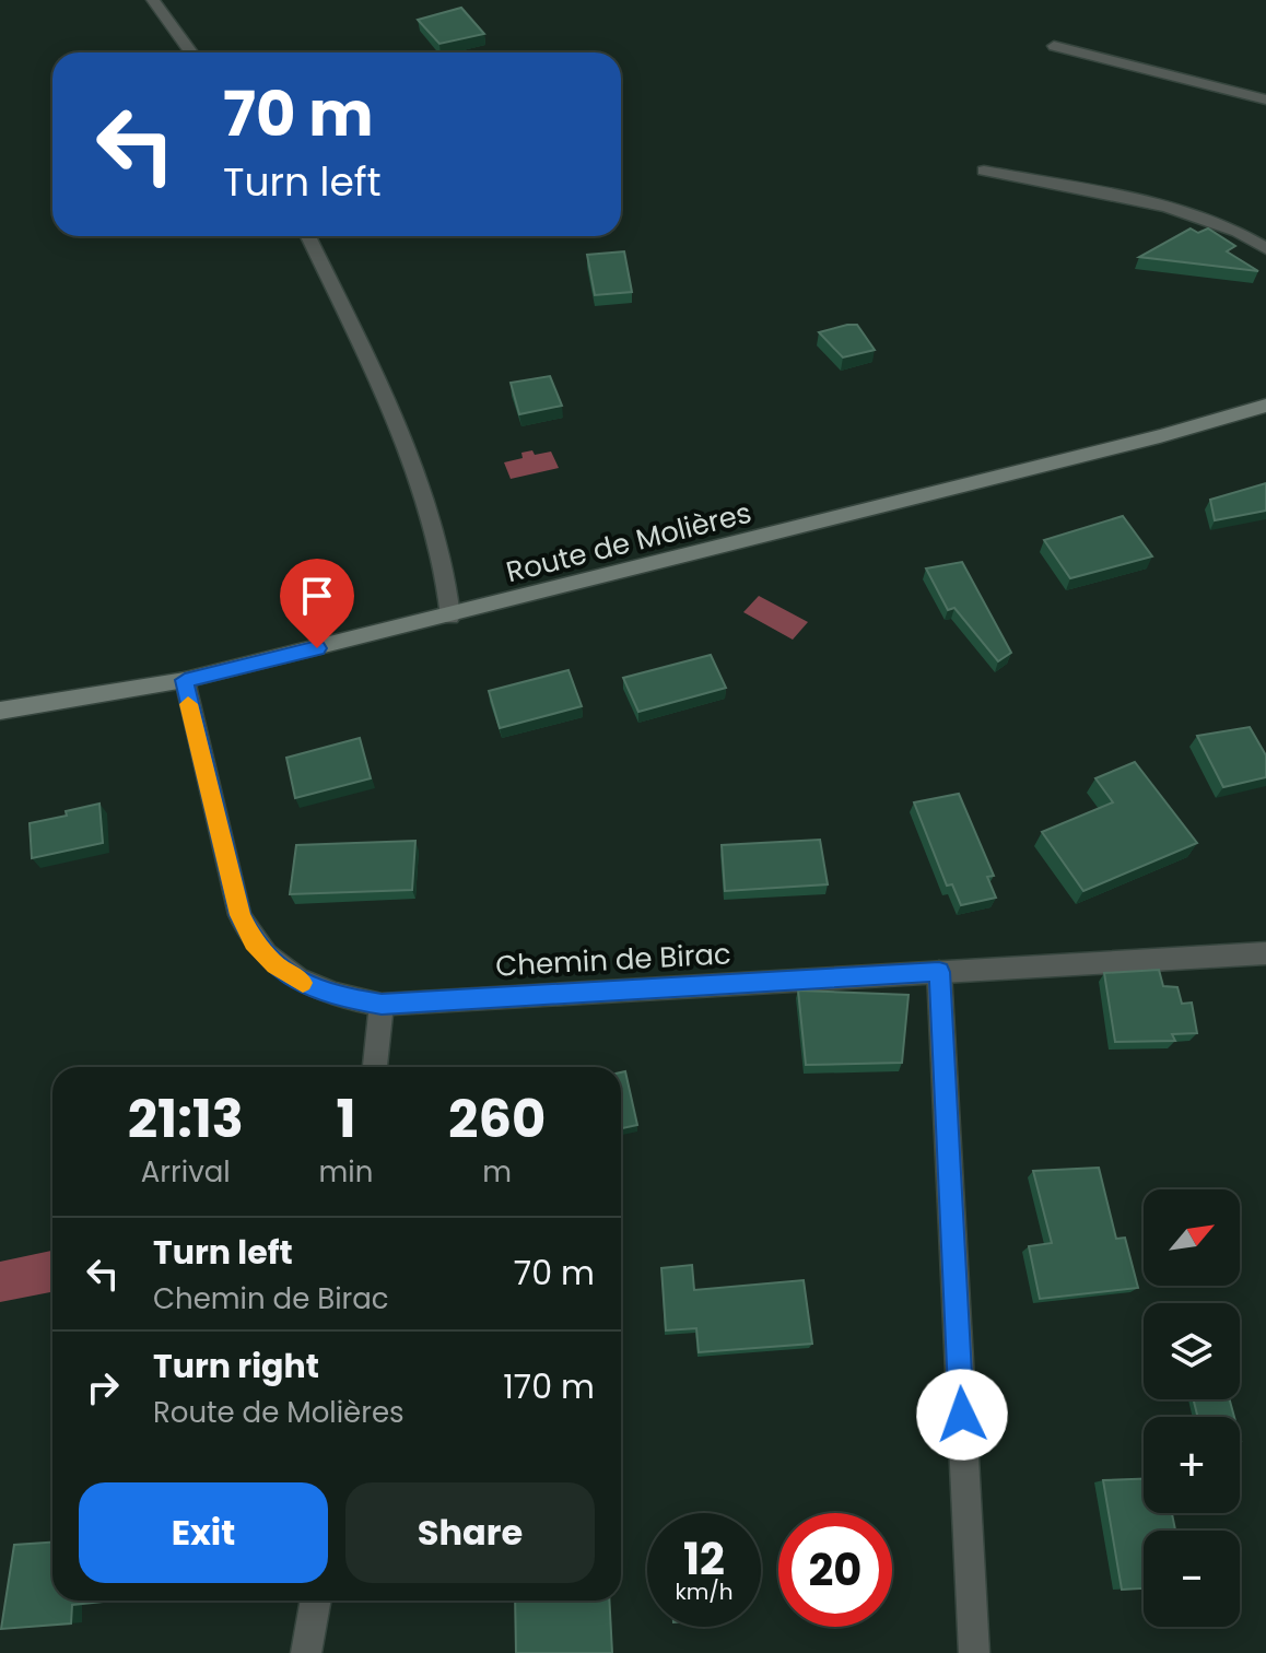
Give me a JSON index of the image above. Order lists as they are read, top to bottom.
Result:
{
  "streets": {
    "main road": ["Route de Molières"],
    "street": ["Chemin de Birac"]
  },
  "crossings": [
    ["Route de Molières", "Chemin de Birac"]
  ],
  "north": "top right",
  "page": {
    "turn": ["70 m", "Turn left"],
    "eta": [
      "21:13",
      "Arrival",
      "1",
      "min",
      "260",
      "m"
    ],
    "map_buttons": ["+", "−"],
    "list": [
      {
        "name": "Turn left",
        "note": "Chemin de Birac",
        "value": "70 m"
      },
      {
        "name": "Turn right",
        "note": "Route de Molières",
        "value": "170 m"
      }
    ],
    "buttons": ["Exit", "Share"],
    "speed": "12 km/h",
    "limit": "20"
  }
}
